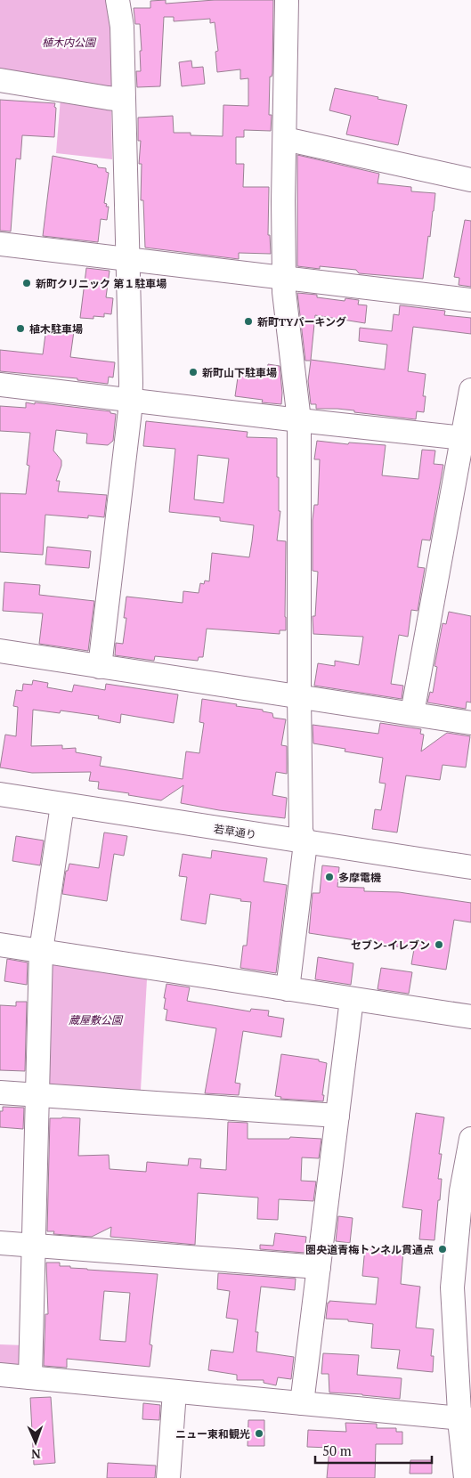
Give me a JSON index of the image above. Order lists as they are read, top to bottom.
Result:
{
  "streets": {
    "street": ["若草通り"]
  },
  "parks": ["植木内公園", "蔵屋敷公園"],
  "places": [
    "新町クリニック 第１駐車場",
    "新町TYパーキング",
    "植木駐車場",
    "新町山下駐車場",
    "多摩電機",
    "セブン-イレブン",
    "圏央道青梅トンネル貫通点",
    "ニュー東和観光"
  ],
  "scale_bar": "50 m",
  "north": "bottom"
}
